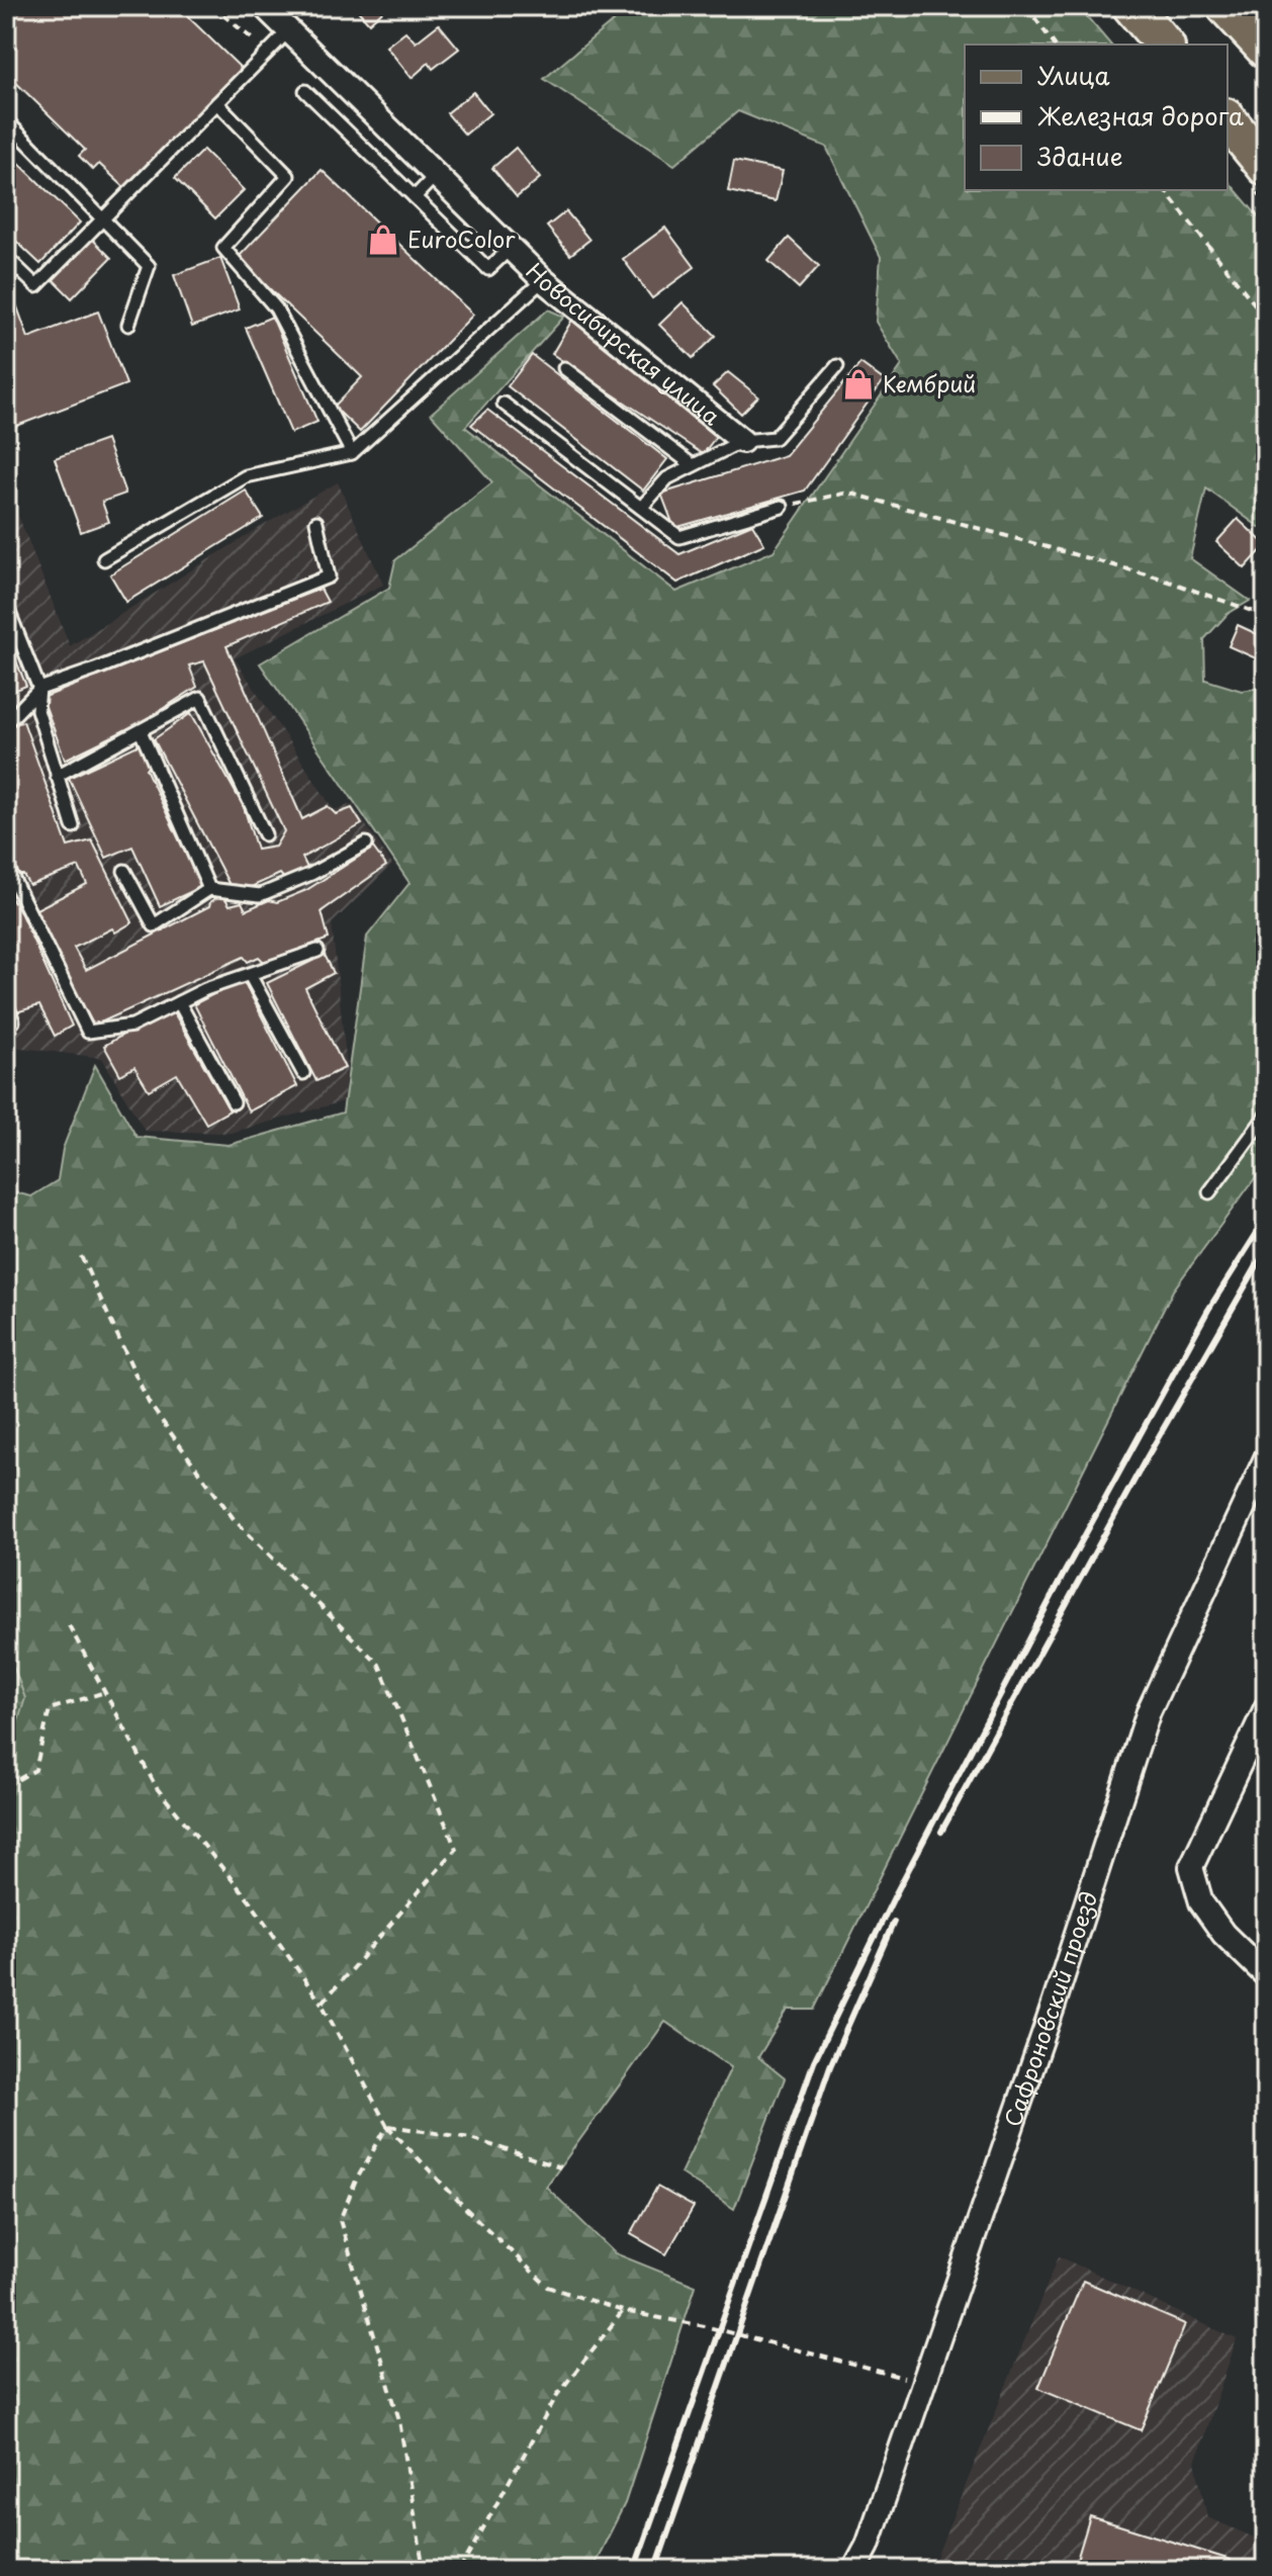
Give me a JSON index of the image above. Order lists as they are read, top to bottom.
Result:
{
  "streets": {
    "street": ["Новосибирская улица", "Сафроновский проезд"]
  },
  "places": {
    "shop": ["EuroColor", "Кембрий"]
  },
  "legend": ["Улица", "Железная дорога", "Здание"]
}
